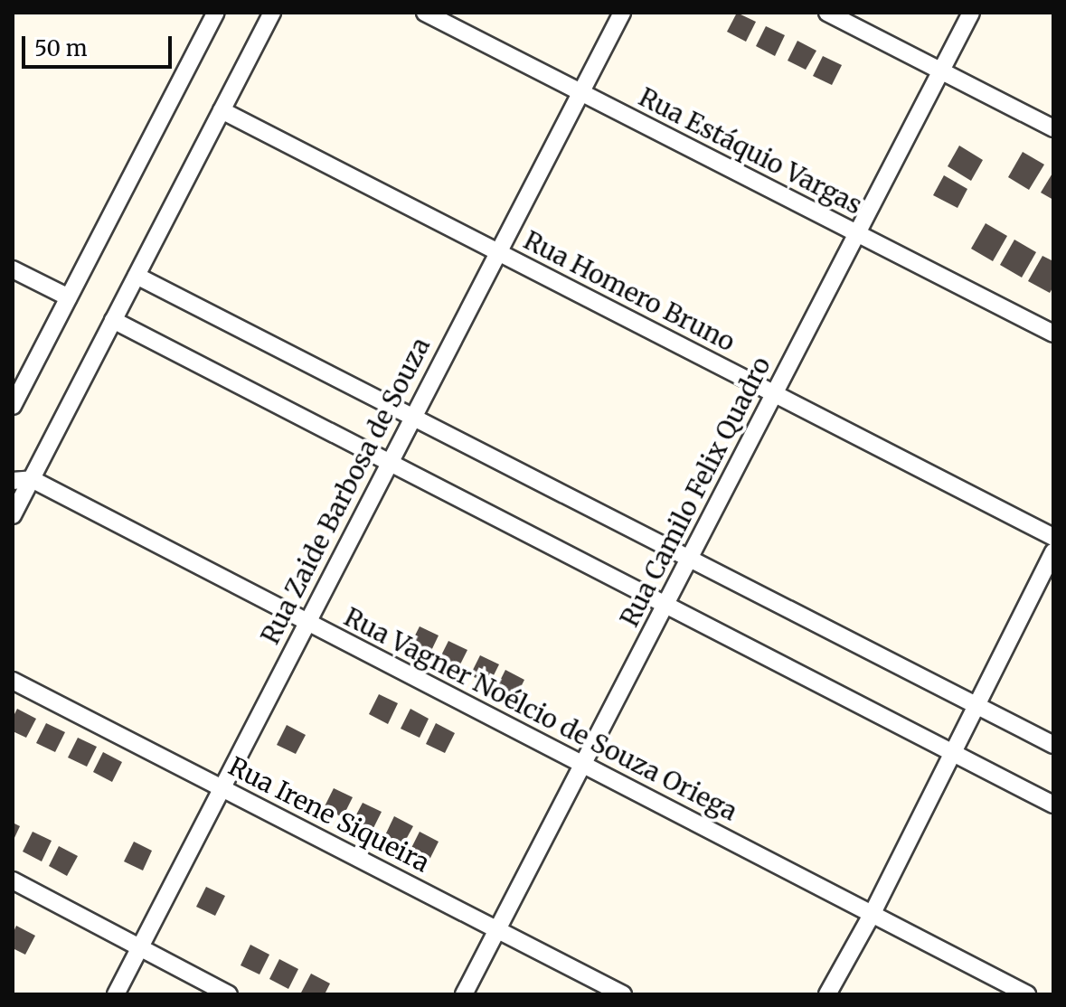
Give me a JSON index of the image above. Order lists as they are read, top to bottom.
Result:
{
  "streets": {
    "street": [
      "Rua Estáquio Vargas",
      "Rua Homero Bruno",
      "Rua Zaide Barbosa de Souza",
      "Rua Camilo Felix Quadro",
      "Rua Vagner Noélcio de Souza Oriega",
      "Rua Irene Siqueira"
    ]
  },
  "crossings": [
    ["Rua Estáquio Vargas", "Rua Zaide Barbosa de Souza"],
    ["Rua Estáquio Vargas", "Rua Camilo Felix Quadro"],
    ["Rua Homero Bruno", "Rua Zaide Barbosa de Souza"],
    ["Rua Homero Bruno", "Rua Camilo Felix Quadro"],
    ["Rua Zaide Barbosa de Souza", "Rua Vagner Noélcio de Souza Oriega"],
    ["Rua Zaide Barbosa de Souza", "Rua Irene Siqueira"],
    ["Rua Camilo Felix Quadro", "Rua Vagner Noélcio de Souza Oriega"],
    ["Rua Camilo Felix Quadro", "Rua Irene Siqueira"]
  ],
  "scale_bar": "50 m"
}
